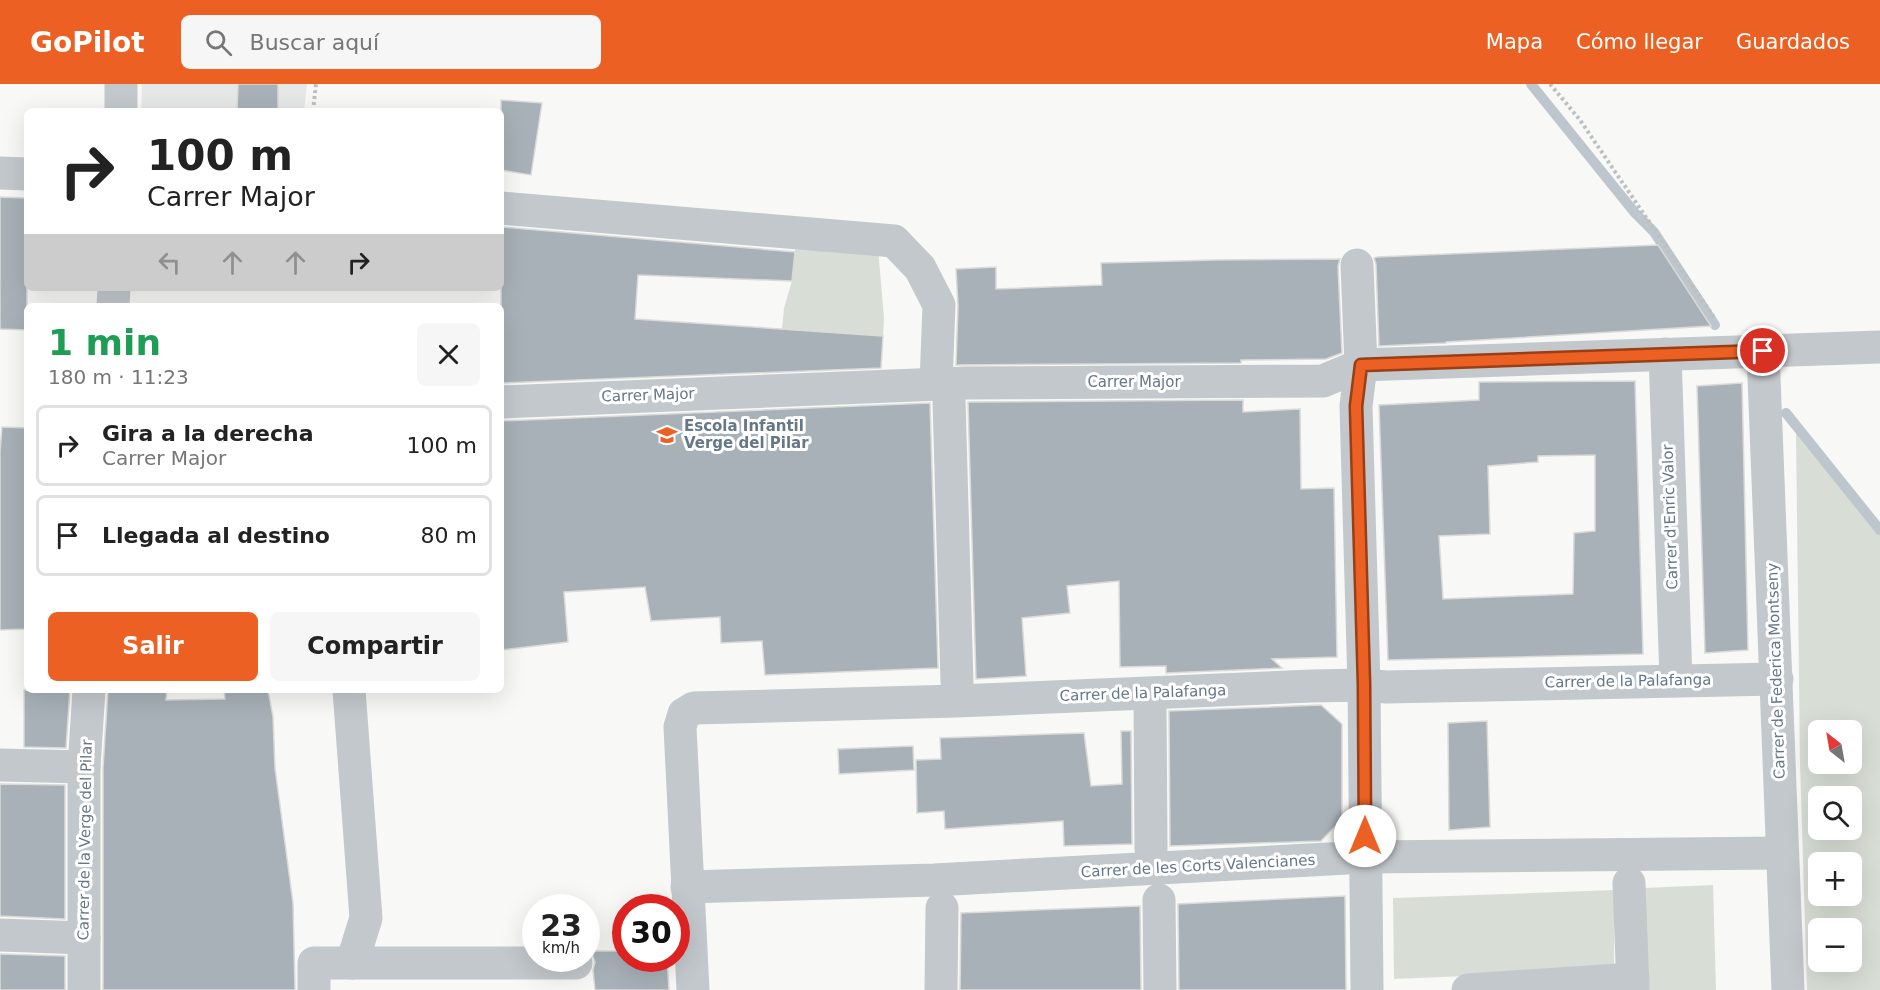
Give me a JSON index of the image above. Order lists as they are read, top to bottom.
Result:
{
  "streets": {
    "street": [
      "Carrer Major",
      "Carrer d'Enric Valor",
      "Carrer de Federica Montseny",
      "Carrer de la Palafanga",
      "Carrer de la Verge del Pilar",
      "Carrer de les Corts Valencianes"
    ]
  },
  "crossings": [
    ["Carrer Major", "Carrer d'Enric Valor"],
    ["Carrer Major", "Carrer de Federica Montseny"],
    ["Carrer d'Enric Valor", "Carrer de la Palafanga"],
    ["Carrer de Federica Montseny", "Carrer de la Palafanga"],
    ["Carrer de Federica Montseny", "Carrer de les Corts Valencianes"],
    ["Carrer de la Palafanga", "Carrer de les Corts Valencianes"]
  ],
  "places": {
    "school or university": ["Escola Infantil Verge del Pilar"]
  },
  "north": "top left",
  "page": {
    "header": "GoPilot",
    "search": "Buscar aquí",
    "nav": ["Mapa", "Cómo llegar", "Guardados"],
    "turn": ["100 m", "Carrer Major"],
    "heading": ["1 min", "180 m · 11:23"],
    "list": [
      {
        "name": "Gira a la derecha",
        "note": "Carrer Major",
        "value": "100 m"
      },
      {
        "name": "Llegada al destino",
        "value": "80 m"
      }
    ],
    "buttons": ["Salir", "Compartir"],
    "map_buttons": ["+", "−"],
    "speed": "23 km/h",
    "limit": "30"
  }
}
